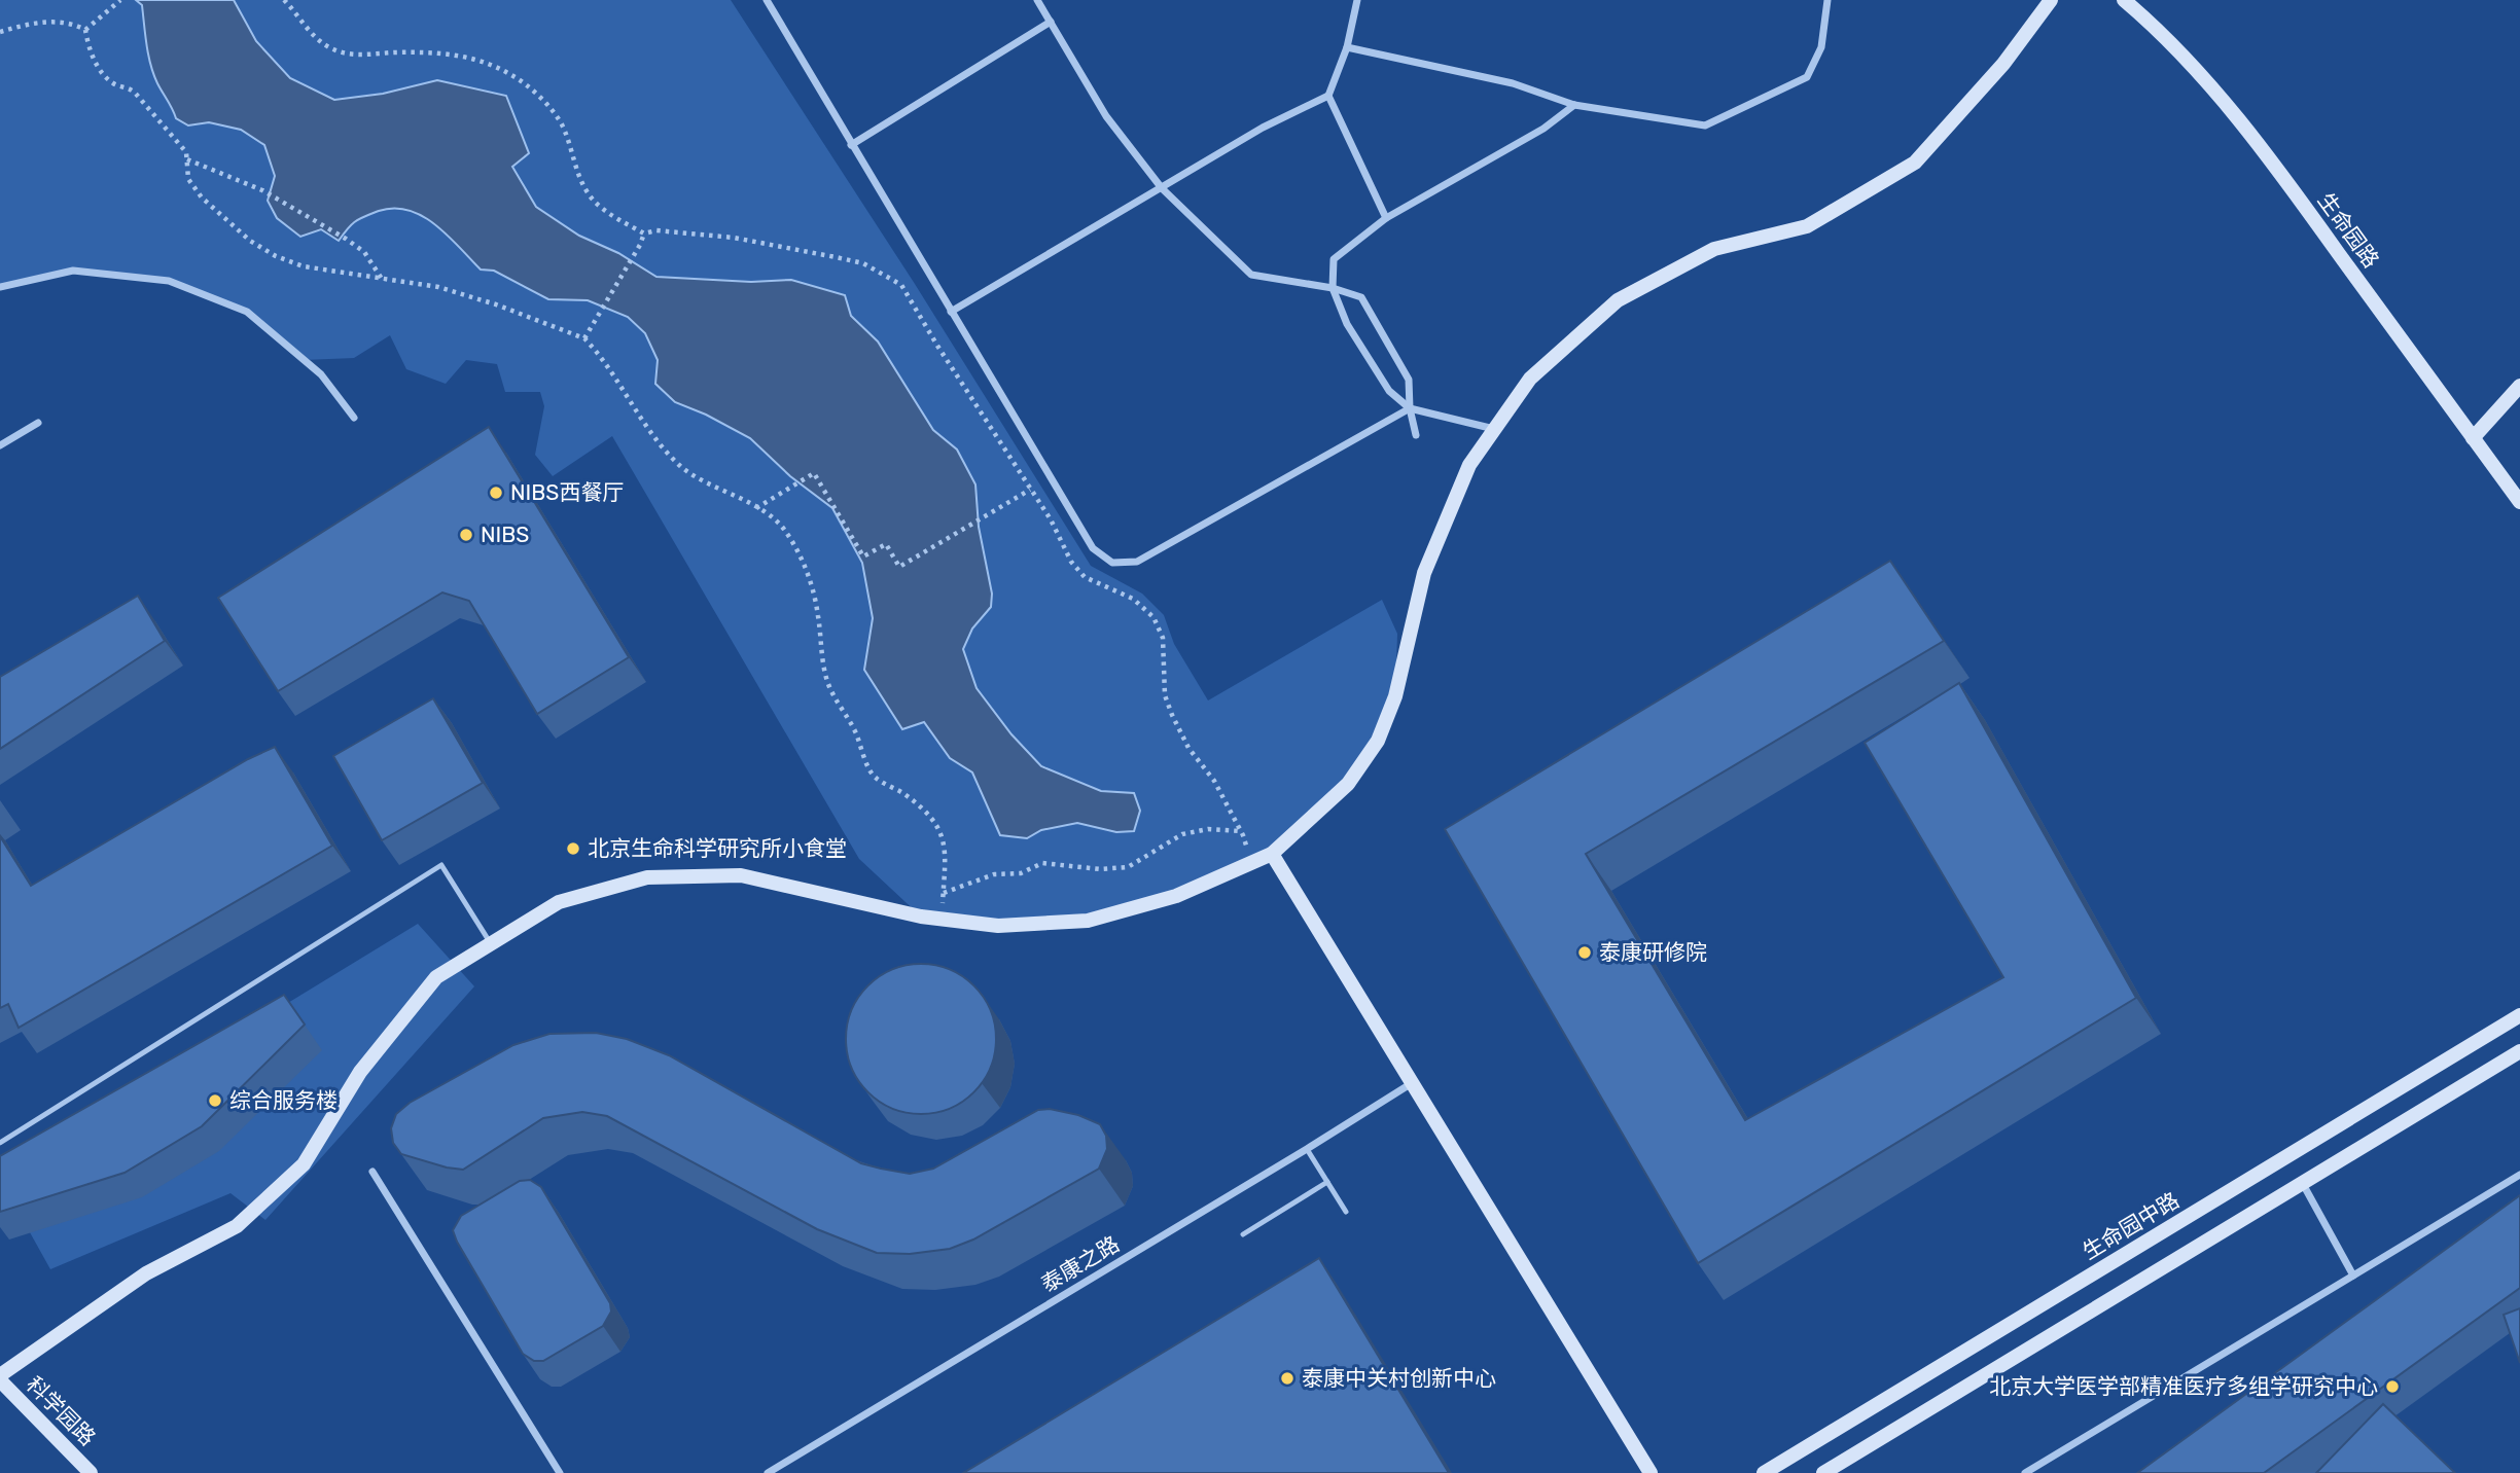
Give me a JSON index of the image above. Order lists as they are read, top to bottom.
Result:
{
  "streets": {
    "street": [
      "生命园路",
      "生命园中路",
      "泰康之路",
      "科学园路"
    ]
  },
  "places": [
    "NIBS西餐厅",
    "NIBS",
    "北京生命科学研究所小食堂",
    "泰康研修院",
    "综合服务楼",
    "泰康中关村创新中心",
    "北京大学医学部精准医疗多组学研究中心"
  ]
}
